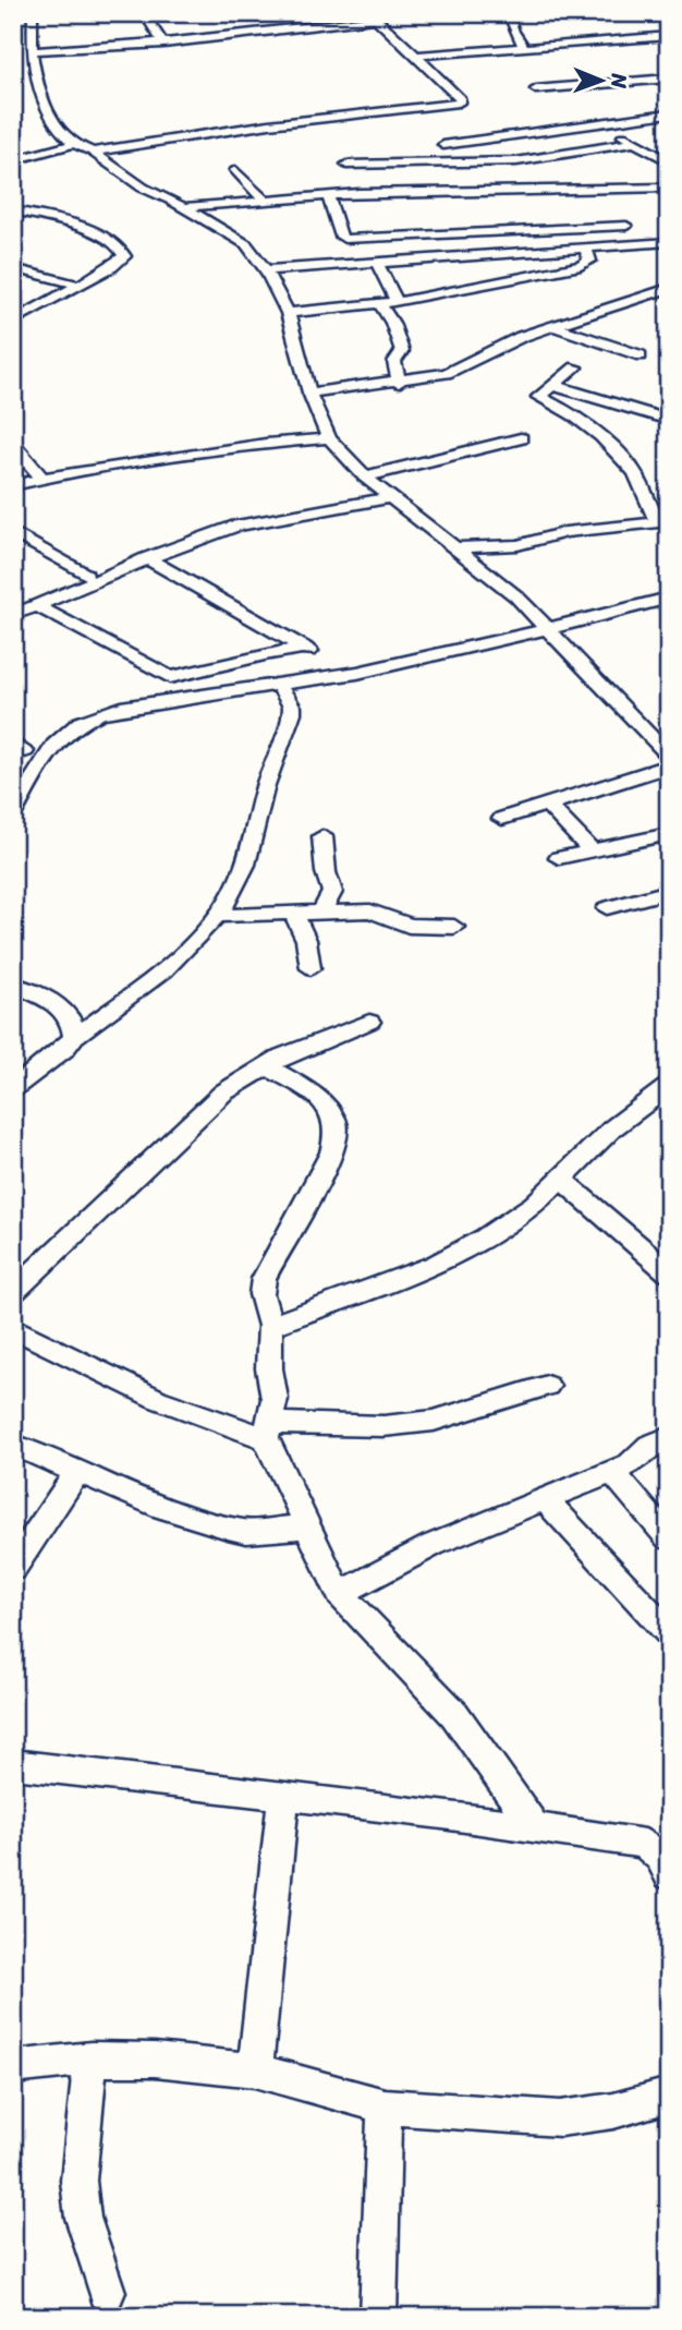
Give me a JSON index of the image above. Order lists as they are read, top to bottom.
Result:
{
  "north": "right"
}
